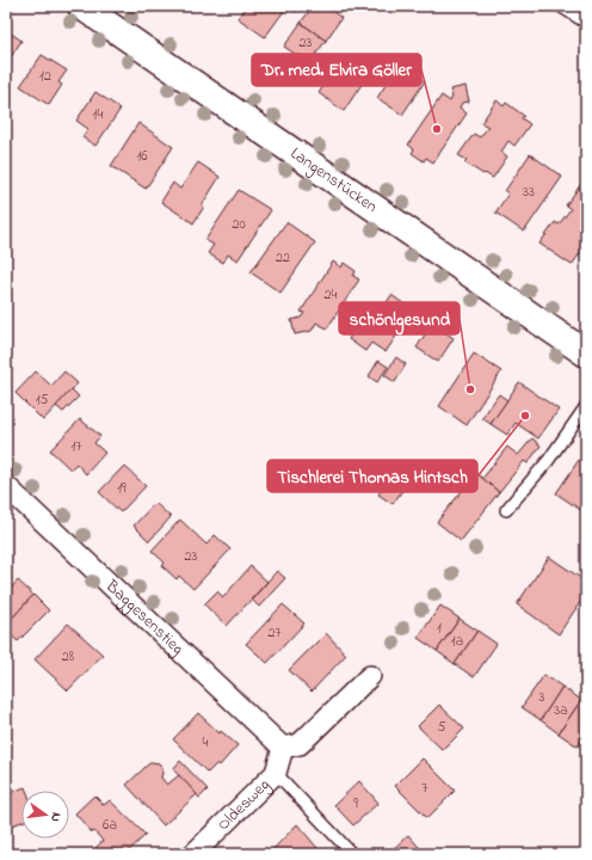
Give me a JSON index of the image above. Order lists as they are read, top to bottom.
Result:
{
  "streets": {
    "street": ["Langenstücken", "Baggesenstieg", "Oldesweg"]
  },
  "crossings": [
    ["Baggesenstieg", "Oldesweg"]
  ],
  "places": ["Dr. med. Elvira Göller", "schön!gesund", "Tischlerei Thomas Hintsch"],
  "house_numbers": [
    "23",
    "12",
    "14",
    "16",
    "33",
    "20",
    "22",
    "24",
    "15",
    "17",
    "19",
    "23",
    "1",
    "27",
    "1a",
    "28",
    "3",
    "3a",
    "5",
    "4",
    "7",
    "9",
    "6a"
  ],
  "north": "right"
}
